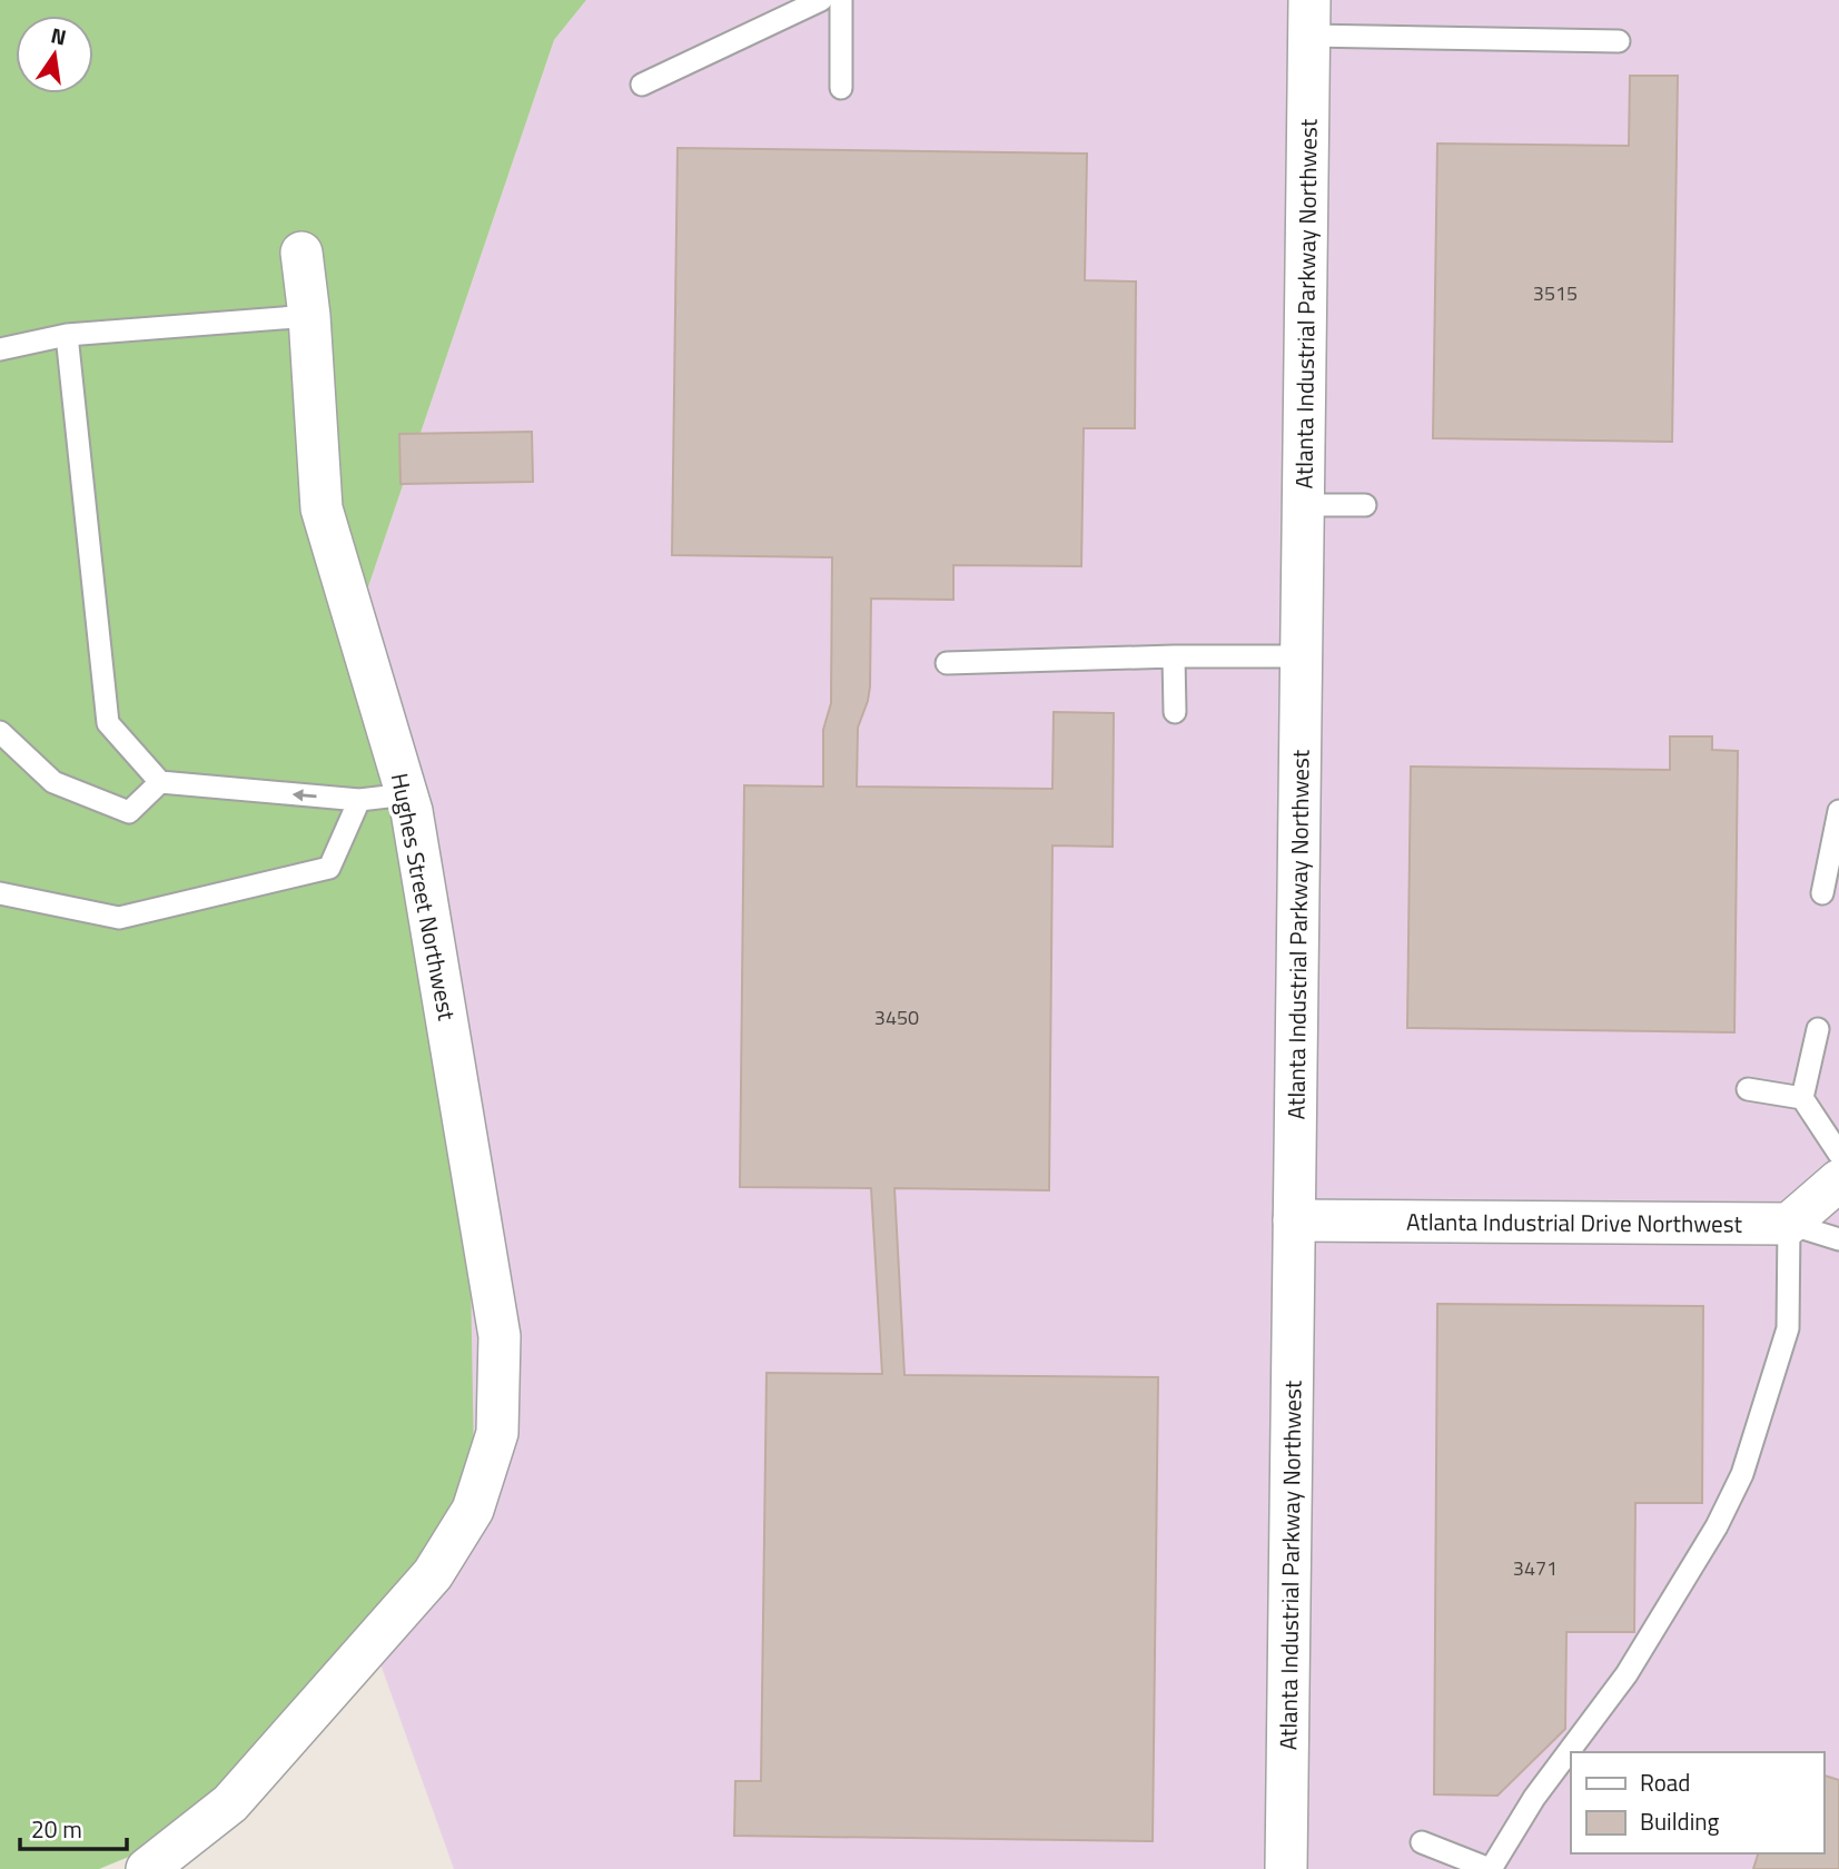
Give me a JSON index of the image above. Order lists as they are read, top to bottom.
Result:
{
  "streets": {
    "street": ["Atlanta Industrial Parkway Northwest", "Hughes Street Northwest", "Atlanta Industrial Drive Northwest"]
  },
  "crossings": [
    ["Atlanta Industrial Parkway Northwest", "Atlanta Industrial Drive Northwest"]
  ],
  "house_numbers": ["3515", "3450", "3471"],
  "legend": ["Road", "Building"],
  "scale_bar": "20 m",
  "north": "top"
}
